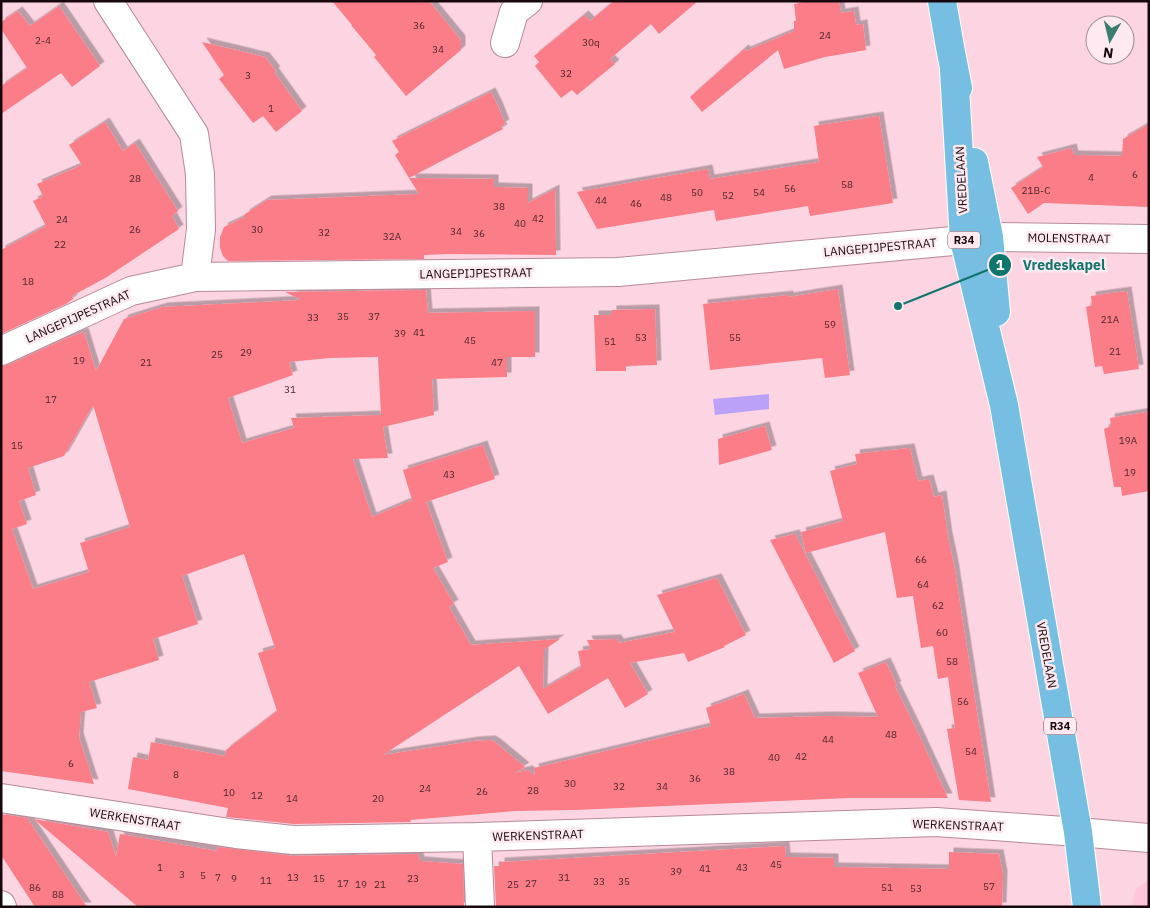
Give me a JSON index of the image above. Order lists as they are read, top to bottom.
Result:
{
  "streets": {
    "main road": ["VREDELAAN", "R34"],
    "street": ["MOLENSTRAAT", "LANGEPIJPESTRAAT", "WERKENSTRAAT"]
  },
  "crossings": [
    ["VREDELAAN", "MOLENSTRAAT"],
    ["VREDELAAN", "LANGEPIJPESTRAAT"],
    ["VREDELAAN", "WERKENSTRAAT"],
    ["MOLENSTRAAT", "LANGEPIJPESTRAAT"]
  ],
  "places": ["Vredeskapel"],
  "house_numbers": [
    "36",
    "24",
    "2-4",
    "30q",
    "34",
    "32",
    "3",
    "1",
    "6",
    "4",
    "28",
    "58",
    "56",
    "21B-C",
    "50",
    "54",
    "52",
    "48",
    "44",
    "46",
    "38",
    "42",
    "24",
    "40",
    "26",
    "30",
    "34",
    "32",
    "36",
    "32A",
    "22",
    "18",
    "35",
    "37",
    "33",
    "21A",
    "59",
    "41",
    "39",
    "53",
    "55",
    "45",
    "51",
    "21",
    "29",
    "25",
    "19",
    "21",
    "47",
    "31",
    "17",
    "19A",
    "15",
    "19",
    "43",
    "66",
    "64",
    "62",
    "60",
    "58",
    "56",
    "48",
    "44",
    "54",
    "42",
    "40",
    "6",
    "38",
    "8",
    "36",
    "30",
    "32",
    "34",
    "24",
    "28",
    "26",
    "10",
    "12",
    "14",
    "20",
    "45",
    "1",
    "43",
    "41",
    "39",
    "3",
    "5",
    "7",
    "13",
    "31",
    "9",
    "15",
    "23",
    "11",
    "33",
    "35",
    "17",
    "27",
    "19",
    "21",
    "25",
    "57",
    "86",
    "51",
    "53",
    "88"
  ],
  "north": "bottom"
}
